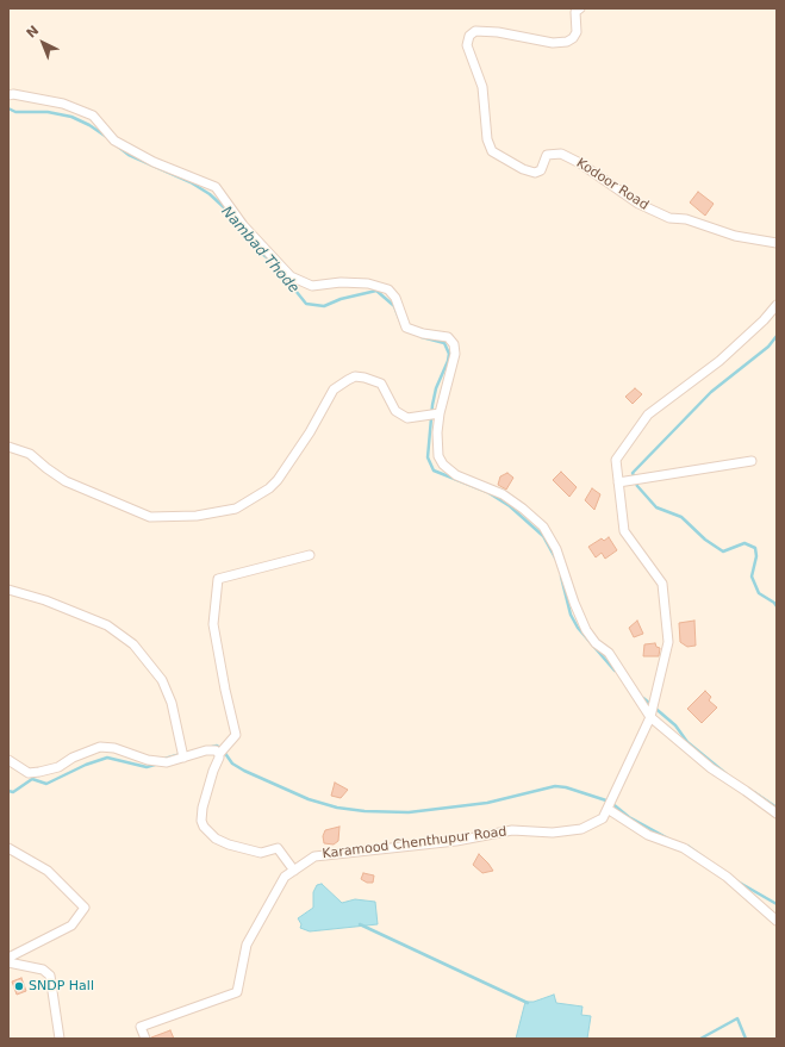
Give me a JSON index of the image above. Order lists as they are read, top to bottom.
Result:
{
  "streets": {
    "street": ["Kodoor Road", "Karamood Chenthupur Road"]
  },
  "water": ["Nambad Thode"],
  "places": ["SNDP Hall"],
  "north": "top left"
}
